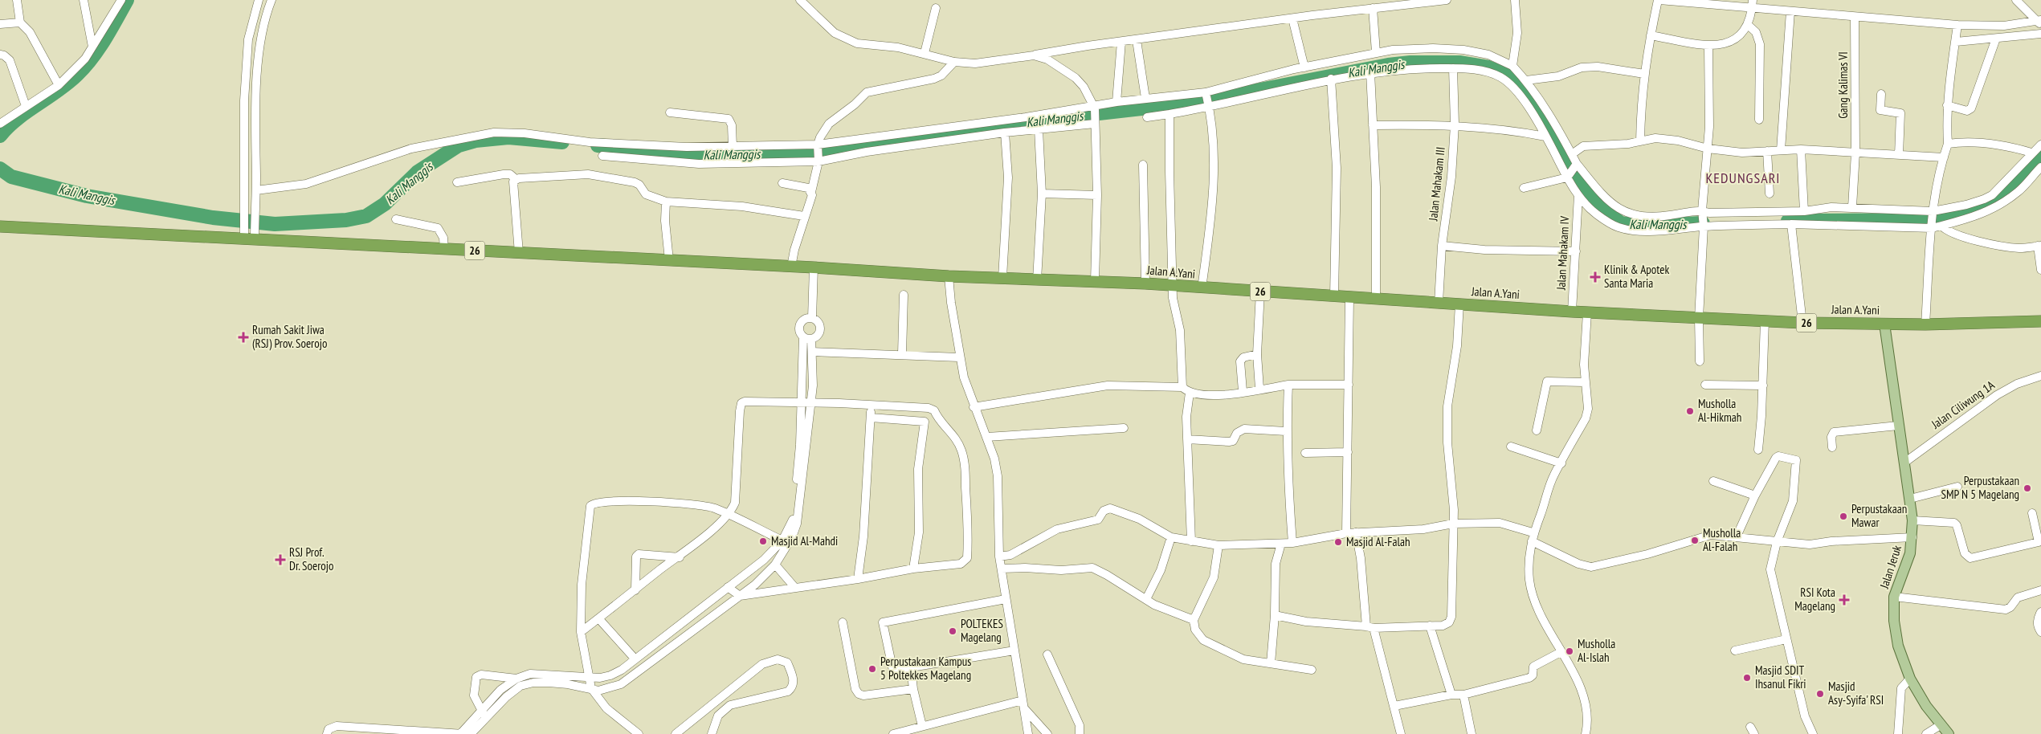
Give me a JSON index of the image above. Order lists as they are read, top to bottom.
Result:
{
  "streets": {
    "highway": ["26", "Jalan A.Yani"],
    "main road": ["Jalan Jeruk"],
    "street": [
      "Gang Kalimas VI",
      "Jalan Mahakam III",
      "Jalan Mahakam IV",
      "Jalan Ciliwung 1A"
    ]
  },
  "crossings": [
    ["Jalan Mahakam III", "Jalan A.Yani"],
    ["26", "Jalan A.Yani"],
    ["Jalan Mahakam IV", "Jalan A.Yani"],
    ["Jalan A.Yani", "Jalan Jeruk"],
    ["Jalan Ciliwung 1A", "Jalan Jeruk"]
  ],
  "districts": ["KEDUNGSARI"],
  "water": ["Kali Manggis"],
  "places": {
    "health": [
      "Klinik & Apotek Santa Maria",
      "Rumah Sakit Jiwa (RSJ) Prov. Soerojo",
      "RSJ Prof. Dr. Soerojo",
      "RSI Kota Magelang"
    ],
    "other": [
      "Musholla Al-Hikmah",
      "Perpustakaan SMP N 5 Magelang",
      "Perpustakaan Mawar",
      "Musholla Al-Falah",
      "Masjid Al-Mahdi",
      "Masjid Al-Falah",
      "POLTEKES Magelang",
      "Musholla Al-Islah",
      "Perpustakaan Kampus 5 Poltekkes Magelang",
      "Masjid SDIT Ihsanul Fikri",
      "Masjid Asy-Syifa' RSI"
    ]
  }
}
